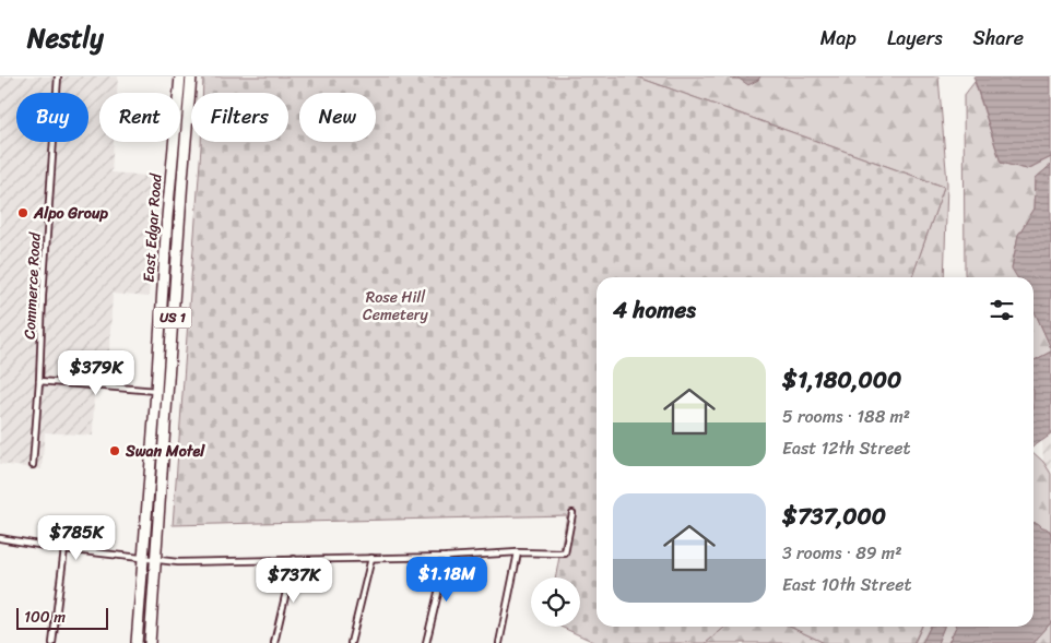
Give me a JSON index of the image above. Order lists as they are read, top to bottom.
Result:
{
  "streets": {
    "highway": ["East Edgar Road", "US 1"],
    "street": ["Commerce Road"]
  },
  "parks": ["Rose Hill Cemetery"],
  "places": ["Alpo Group", "Swan Motel"],
  "scale_bar": "100 m",
  "page": {
    "header": "Nestly",
    "nav": ["Map", "Layers", "Share"],
    "chip": [
      "Buy",
      "Rent",
      "Filters",
      "New"
    ],
    "heading": "4 homes",
    "list": [
      {
        "name": "$1,180,000",
        "note": "5 rooms · 188 m² · East 12th Street"
      },
      {
        "name": "$737,000",
        "note": "3 rooms · 89 m² · East 10th Street"
      }
    ],
    "price": [
      "$379K",
      "$785K",
      "$1.18M",
      "$737K"
    ],
    "scale": "100 m"
  }
}
